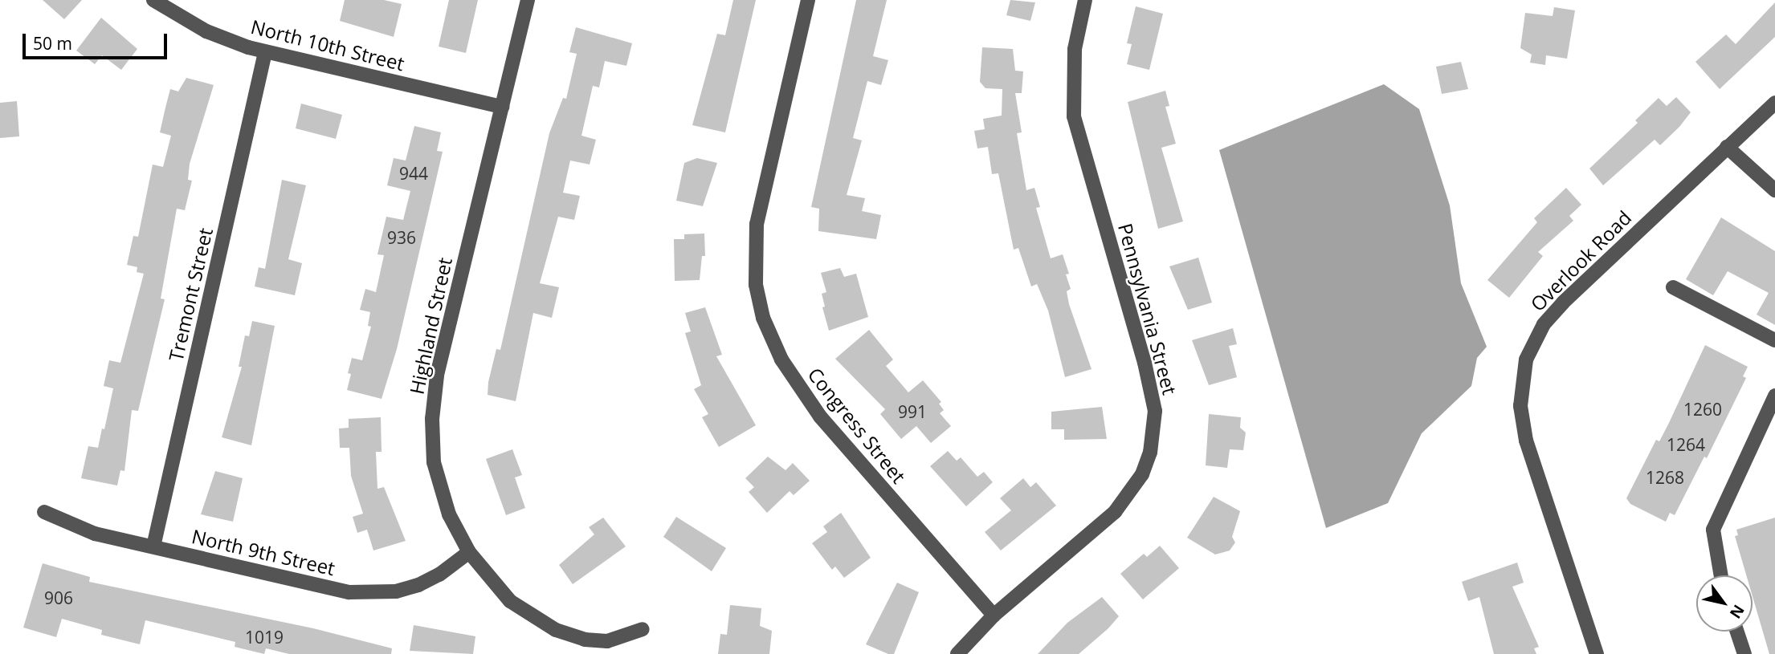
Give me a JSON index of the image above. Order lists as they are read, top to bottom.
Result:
{
  "streets": {
    "street": [
      "North 10th Street",
      "Overlook Road",
      "Tremont Street",
      "Pennsylvania Street",
      "Highland Street",
      "Congress Street",
      "North 9th Street"
    ]
  },
  "crossings": [
    ["North 10th Street", "Tremont Street"],
    ["North 10th Street", "Highland Street"],
    ["Tremont Street", "North 9th Street"],
    ["Pennsylvania Street", "Congress Street"],
    ["Highland Street", "North 9th Street"]
  ],
  "house_numbers": [
    "944",
    "936",
    "1260",
    "991",
    "1264",
    "1268",
    "906",
    "1019"
  ],
  "scale_bar": "50 m",
  "north": "bottom right"
}
